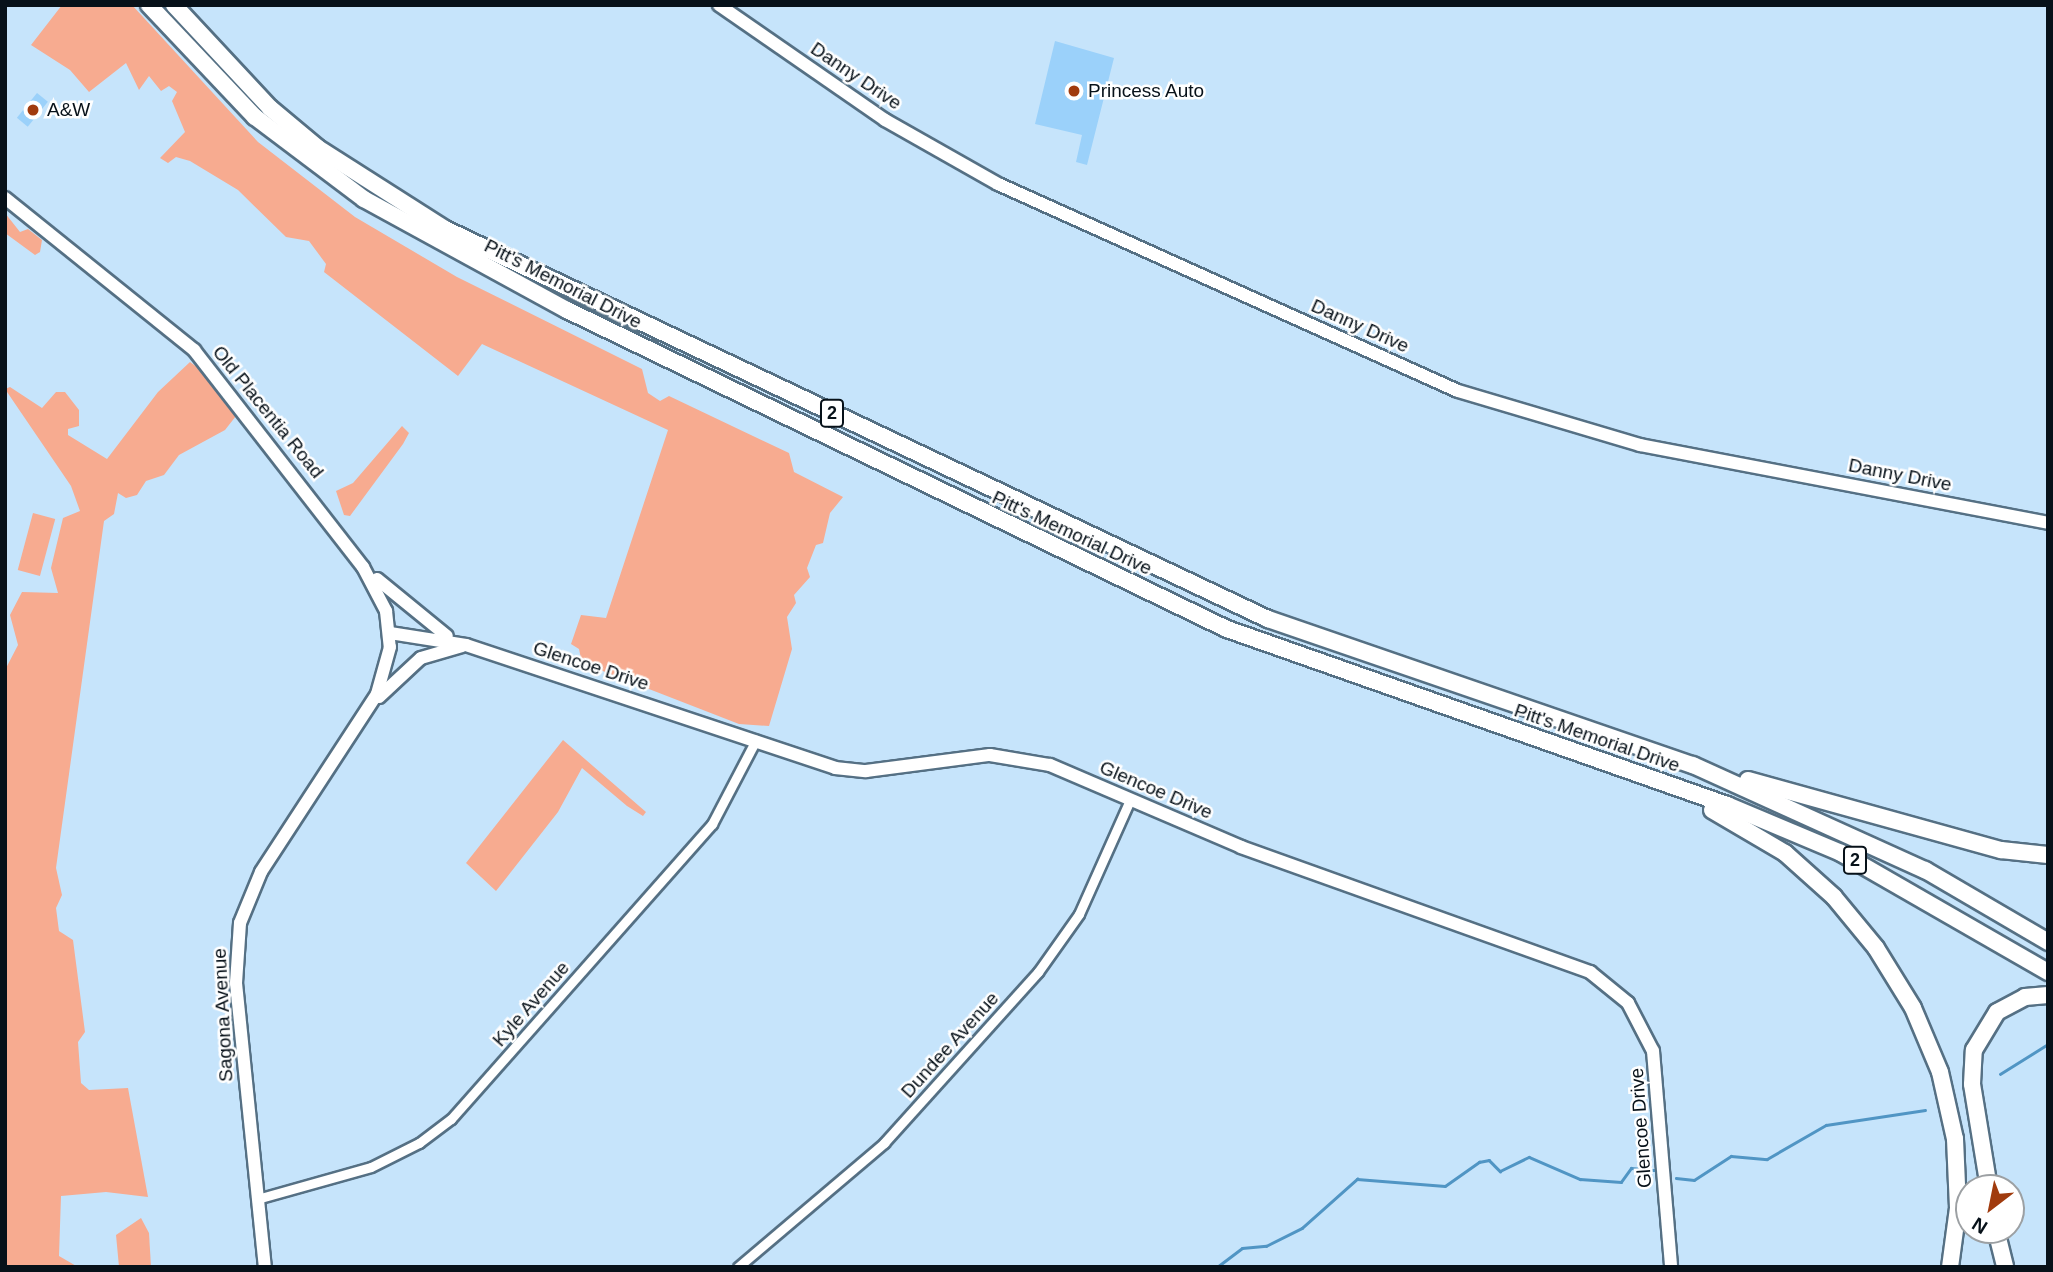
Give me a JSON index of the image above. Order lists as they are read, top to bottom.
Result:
{
  "streets": {
    "highway": ["Pitt's Memorial Drive", "2"],
    "street": [
      "Danny Drive",
      "Old Placentia Road",
      "Glencoe Drive",
      "Kyle Avenue",
      "Sagona Avenue",
      "Dundee Avenue"
    ]
  },
  "crossings": [
    ["Old Placentia Road", "Glencoe Drive"],
    ["Old Placentia Road", "Sagona Avenue"],
    ["Glencoe Drive", "Kyle Avenue"],
    ["Glencoe Drive", "Sagona Avenue"],
    ["Glencoe Drive", "Dundee Avenue"],
    ["Kyle Avenue", "Sagona Avenue"]
  ],
  "places": ["Princess Auto", "A&W"],
  "north": "bottom left"
}
